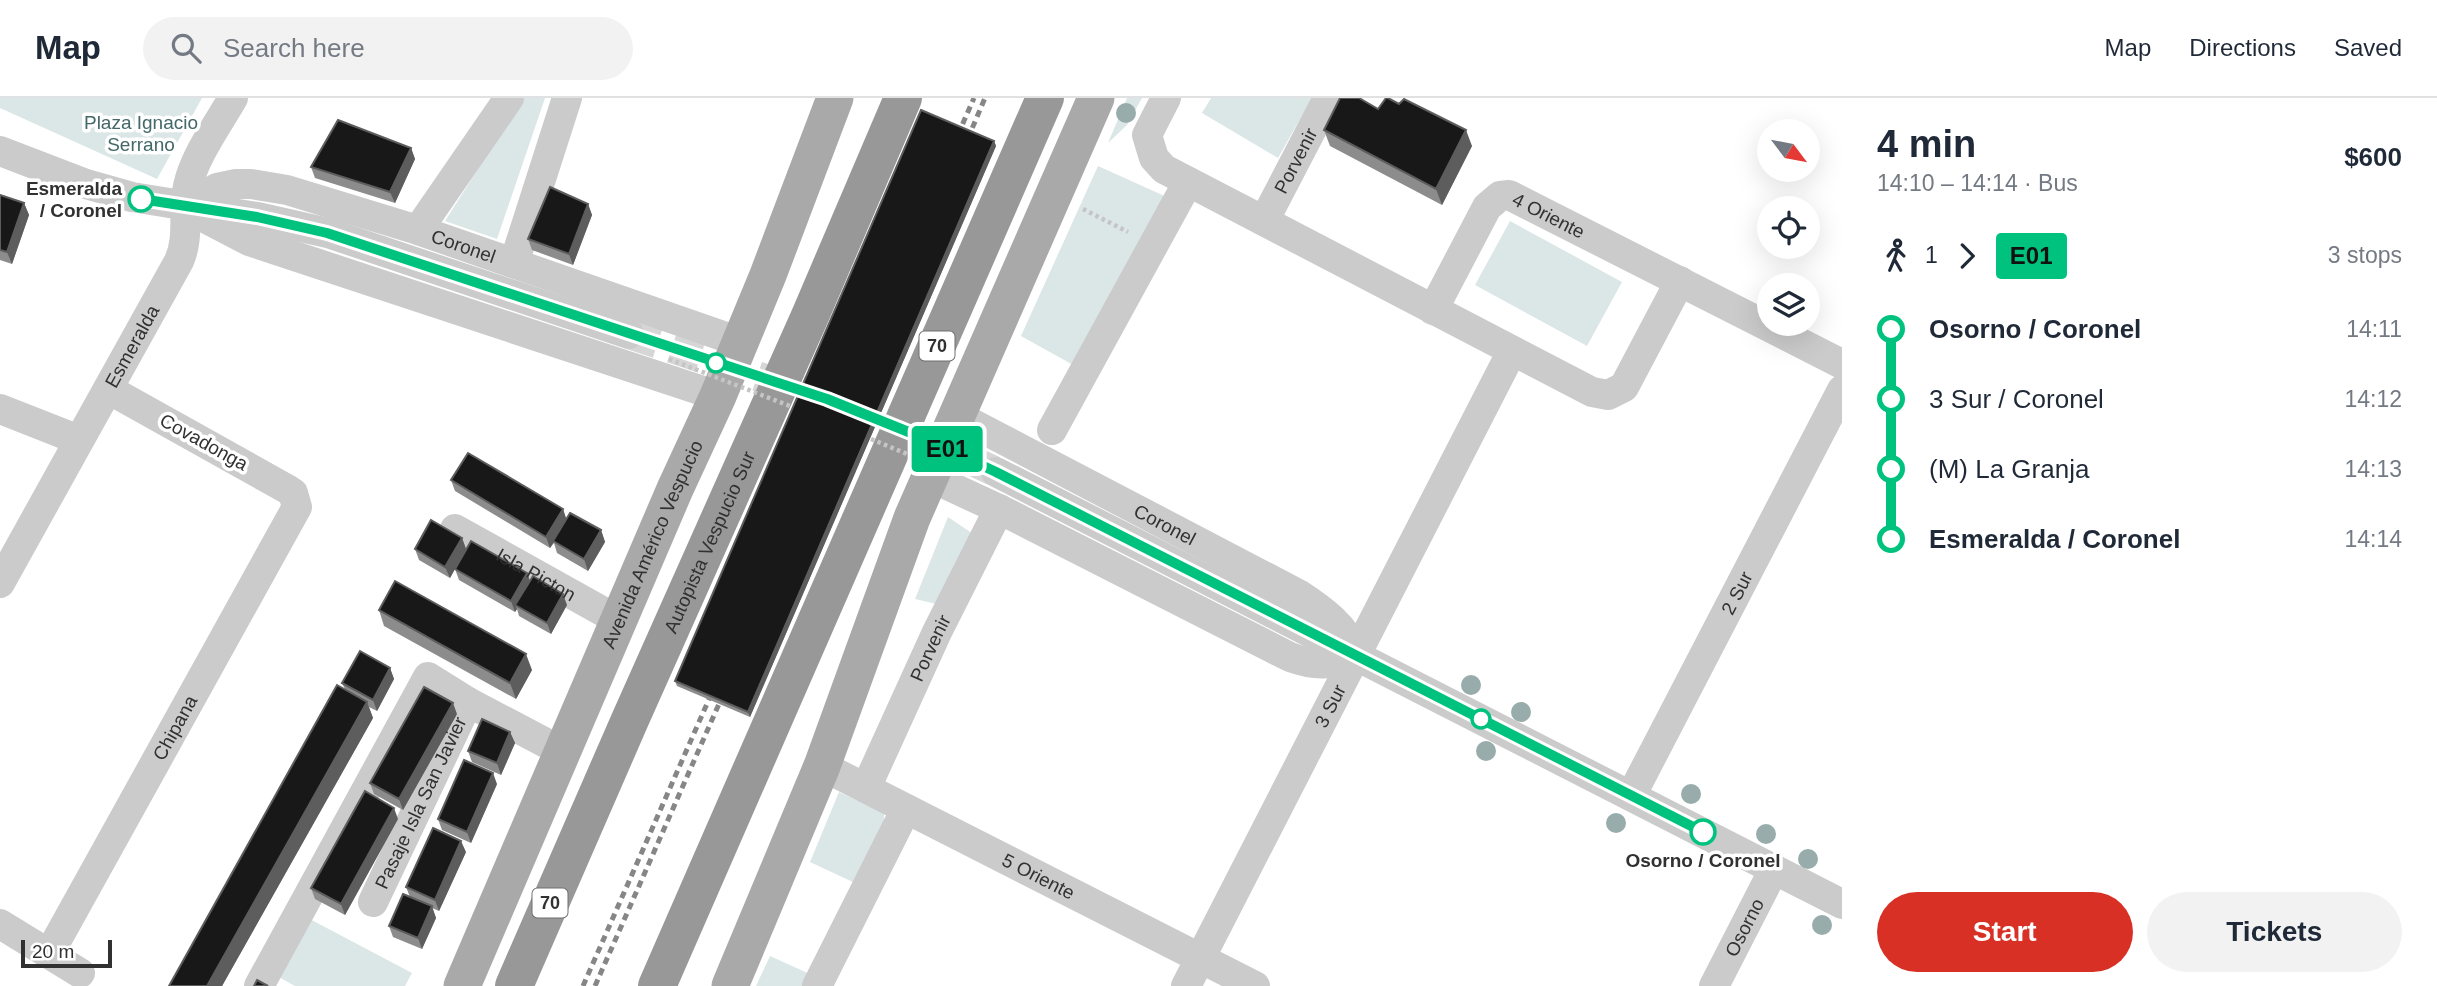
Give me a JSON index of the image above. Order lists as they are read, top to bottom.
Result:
{
  "streets": {
    "highway": ["70", "Autopista Vespucio Sur"],
    "main road": ["Avenida Américo Vespucio"],
    "street": [
      "Porvenir",
      "4 Oriente",
      "Coronel",
      "Esmeralda",
      "Covadonga",
      "Isla Picton",
      "2 Sur",
      "3 Sur",
      "Chipana",
      "Pasaje Isla San Javier",
      "5 Oriente",
      "Osorno"
    ]
  },
  "crossings": [
    ["Porvenir", "5 Oriente"],
    ["Coronel", "Esmeralda"],
    ["Coronel", "Avenida Américo Vespucio"],
    ["Coronel", "2 Sur"],
    ["Coronel", "3 Sur"],
    ["Coronel", "Osorno"],
    ["Esmeralda", "Covadonga"],
    ["Covadonga", "Chipana"],
    ["Avenida Américo Vespucio", "Isla Picton"],
    ["Avenida Américo Vespucio", "Pasaje Isla San Javier"],
    ["3 Sur", "5 Oriente"]
  ],
  "parks": ["Plaza Ignacio Serrano"],
  "places": ["Esmeralda / Coronel", "Osorno / Coronel"],
  "lines": ["bus line E01"],
  "scale_bar": "20 m",
  "north": "bottom right",
  "page": {
    "header": "Map",
    "search": "Search here",
    "nav": ["Map", "Directions", "Saved"],
    "on_map": "E01",
    "heading": ["4 min", "14:10 – 14:14 · Bus", "$600"],
    "legs": ["1", "E01", "3 stops"],
    "list": [
      {
        "name": "Osorno / Coronel",
        "value": "14:11"
      },
      {
        "name": "3 Sur / Coronel",
        "value": "14:12"
      },
      {
        "name": "(M) La Granja",
        "value": "14:13"
      },
      {
        "name": "Esmeralda / Coronel",
        "value": "14:14"
      }
    ],
    "buttons": ["Start", "Tickets"],
    "scale": "20 m"
  }
}
